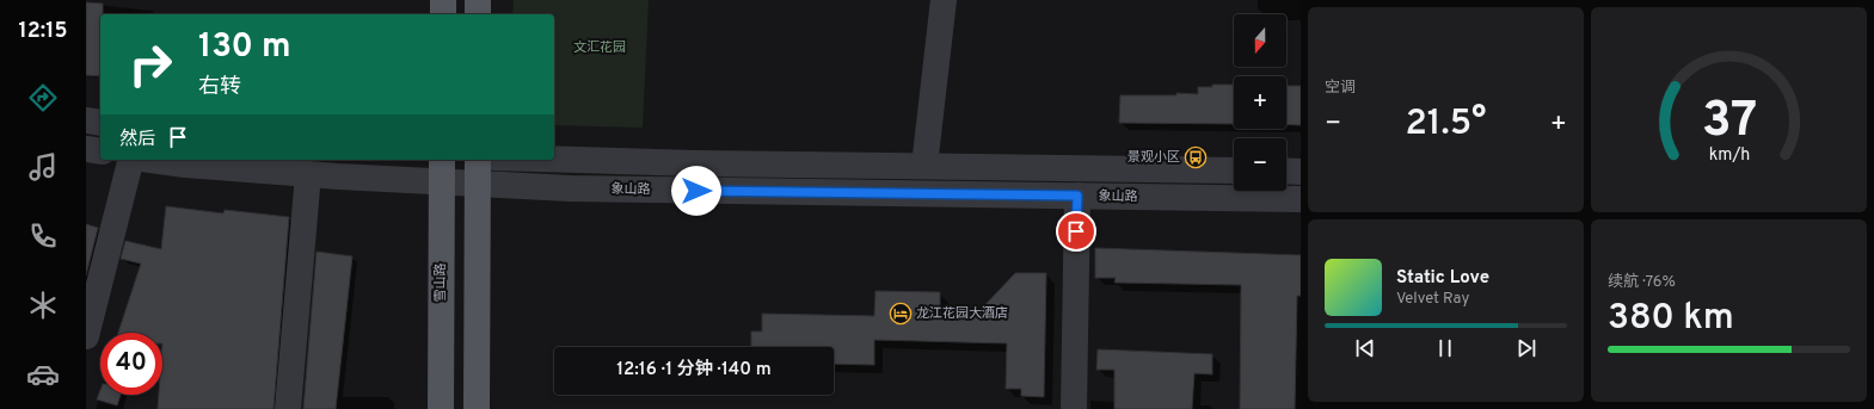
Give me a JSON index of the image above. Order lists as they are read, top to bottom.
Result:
{
  "streets": {
    "main road": ["雪山路"],
    "street": ["象山路"]
  },
  "crossings": [
    ["象山路", "雪山路"]
  ],
  "parks": ["文汇花园"],
  "places": {
    "bus stop": ["景观小区"],
    "hotel": ["龙江花园大酒店"]
  },
  "north": "bottom",
  "page": {
    "tabs": "12:15",
    "tile": [
      "空调",
      ["续航 · 76%", "380 km"]
    ],
    "map_buttons": ["+", "−"],
    "turn": ["130 m", "右转"],
    "heat": ["−", "21.5°", "+"],
    "then": "然后",
    "song": ["Static Love", "Velvet Ray"],
    "limit": "40",
    "trip": "12:16 · 1 分钟 · 140 m",
    "gauge": ["37", "km/h"]
  }
}
